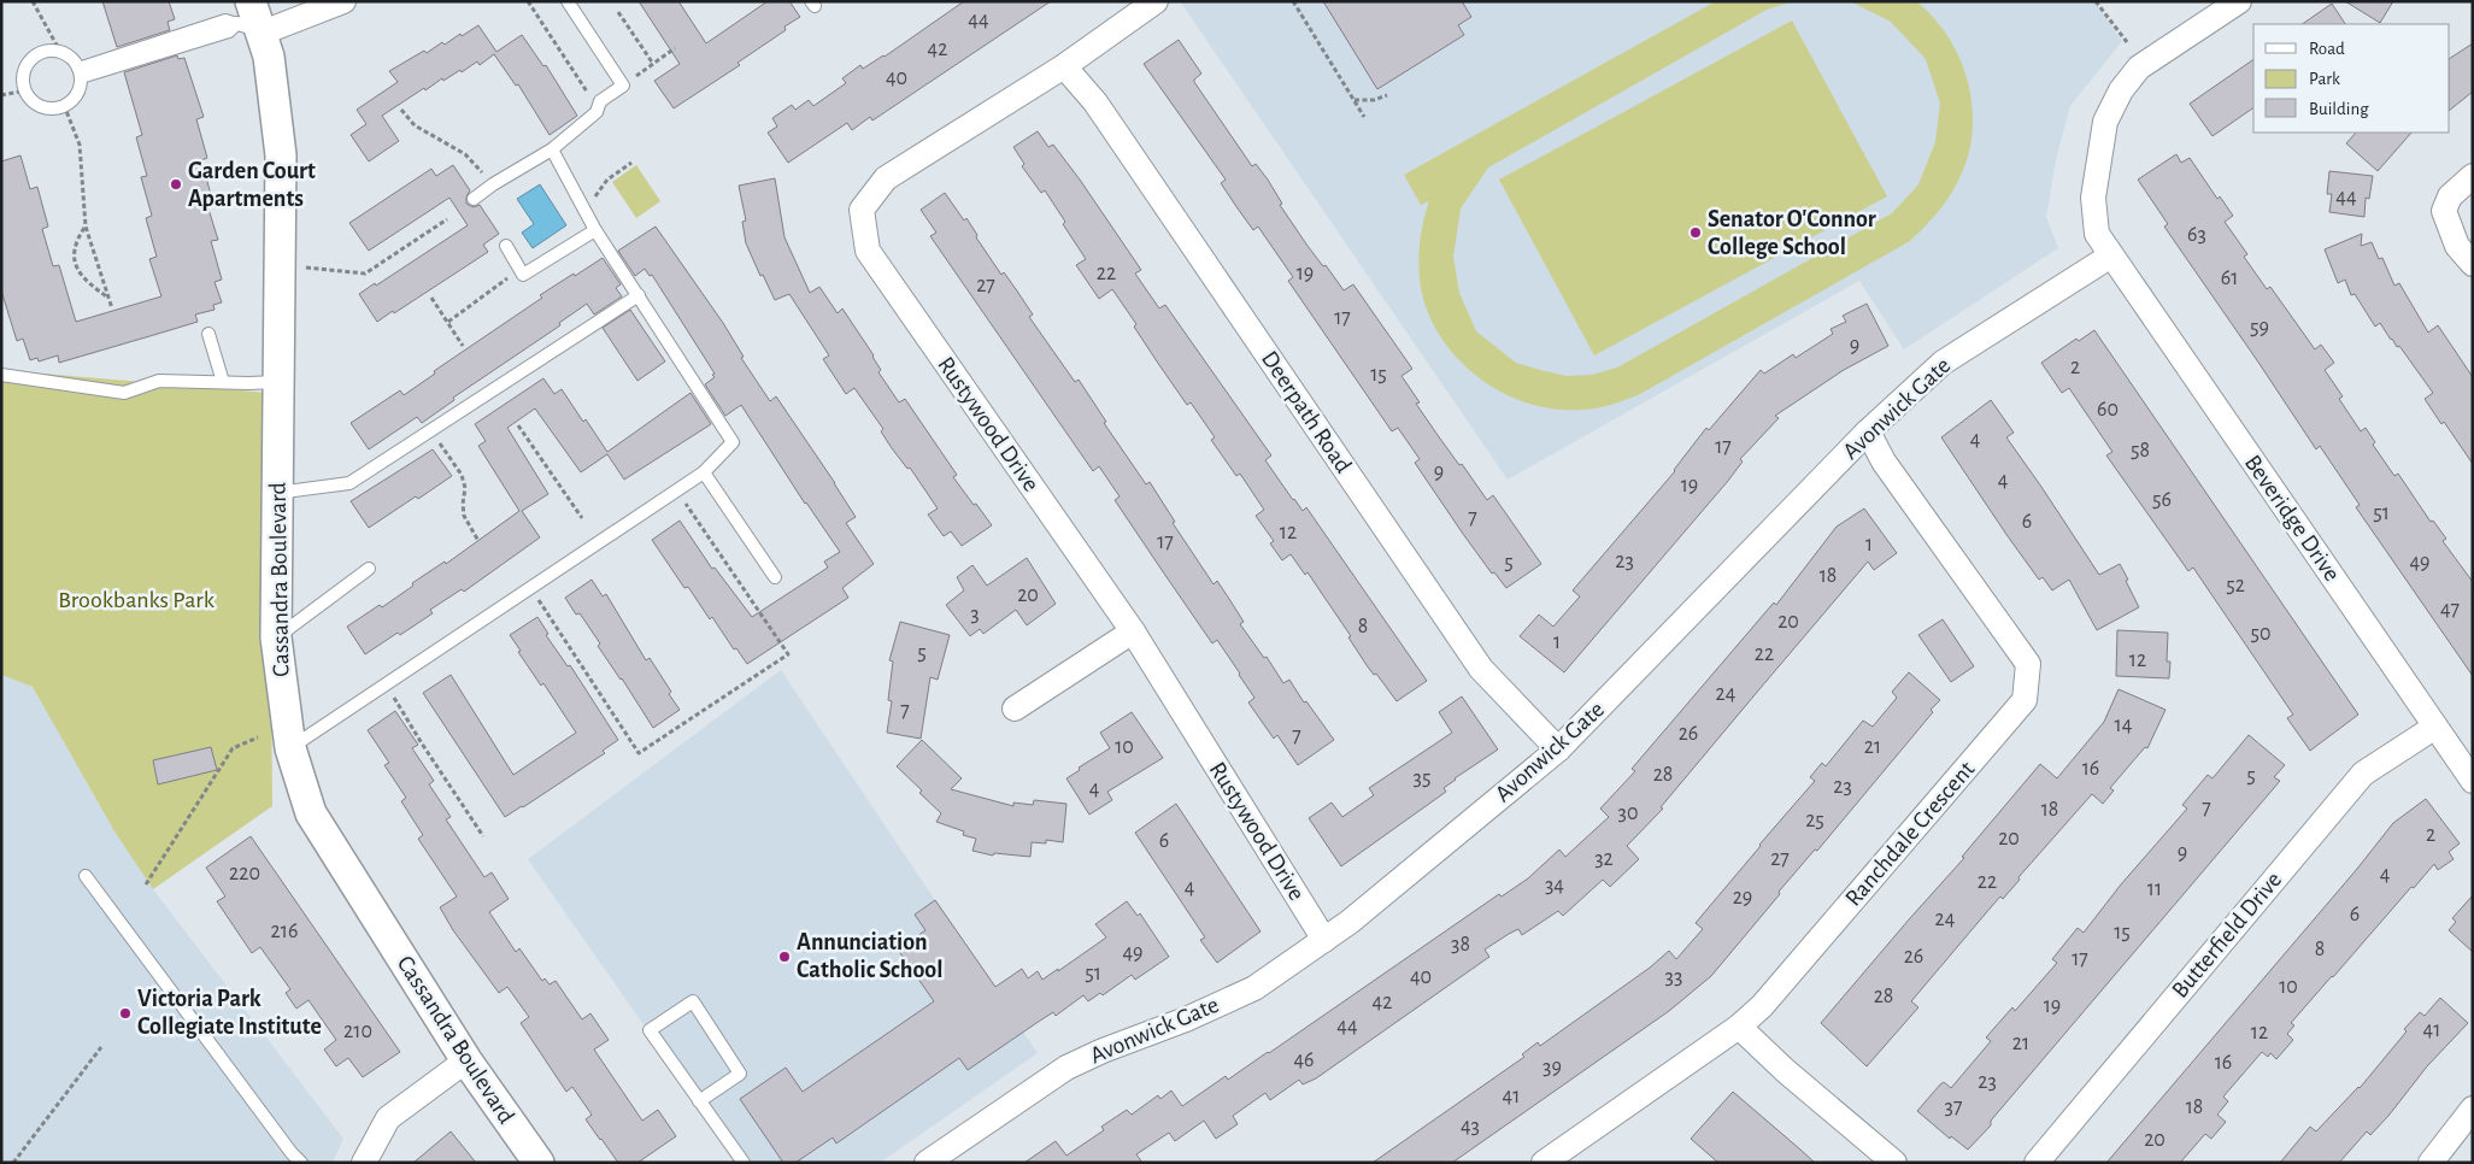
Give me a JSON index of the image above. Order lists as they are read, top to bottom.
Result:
{
  "streets": {
    "street": [
      "Avonwick Gate",
      "Deerpath Road",
      "Rustywood Drive",
      "Beveridge Drive",
      "Cassandra Boulevard",
      "Ranchdale Crescent",
      "Butterfield Drive"
    ]
  },
  "crossings": [
    ["Avonwick Gate", "Deerpath Road"],
    ["Avonwick Gate", "Rustywood Drive"],
    ["Avonwick Gate", "Beveridge Drive"],
    ["Avonwick Gate", "Ranchdale Crescent"],
    ["Deerpath Road", "Rustywood Drive"],
    ["Beveridge Drive", "Butterfield Drive"]
  ],
  "parks": ["Brookbanks Park"],
  "places": [
    "Garden Court Apartments",
    "Senator O'Connor College School",
    "Annunciation Catholic School",
    "Victoria Park Collegiate Institute"
  ],
  "house_numbers": [
    "44",
    "42",
    "40",
    "44",
    "63",
    "22",
    "19",
    "61",
    "27",
    "17",
    "59",
    "9",
    "2",
    "15",
    "60",
    "4",
    "17",
    "58",
    "9",
    "4",
    "19",
    "56",
    "51",
    "7",
    "6",
    "12",
    "17",
    "1",
    "23",
    "5",
    "49",
    "18",
    "52",
    "20",
    "47",
    "3",
    "20",
    "8",
    "50",
    "1",
    "5",
    "22",
    "12",
    "24",
    "7",
    "14",
    "26",
    "7",
    "10",
    "21",
    "16",
    "28",
    "5",
    "35",
    "23",
    "4",
    "7",
    "18",
    "30",
    "25",
    "2",
    "20",
    "6",
    "9",
    "32",
    "27",
    "220",
    "4",
    "22",
    "34",
    "4",
    "11",
    "29",
    "6",
    "24",
    "216",
    "15",
    "38",
    "8",
    "49",
    "26",
    "17",
    "51",
    "40",
    "33",
    "10",
    "28",
    "42",
    "19",
    "44",
    "41",
    "210",
    "12",
    "21",
    "46",
    "16",
    "39",
    "23",
    "41",
    "37",
    "18",
    "43",
    "20"
  ],
  "legend": ["Road", "Park", "Building"]
}
